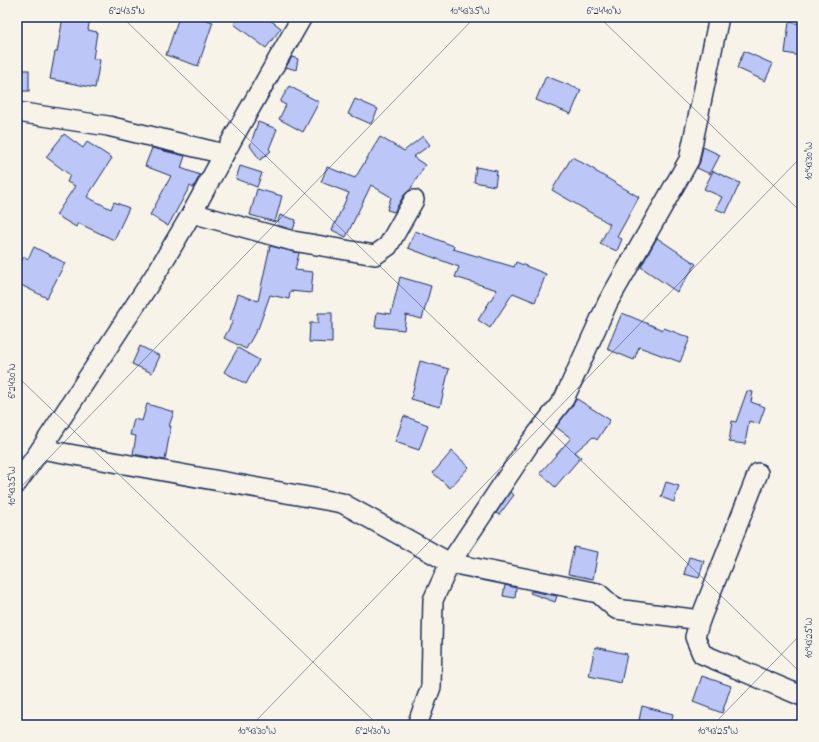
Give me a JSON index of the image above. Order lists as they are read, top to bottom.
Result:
{
  "coordinates": [
    "6°24'35\"N",
    "10°43'35\"W",
    "6°24'40\"N",
    "10°43'30\"W",
    "6°24'30\"N",
    "10°43'25\"W"
  ]
}
